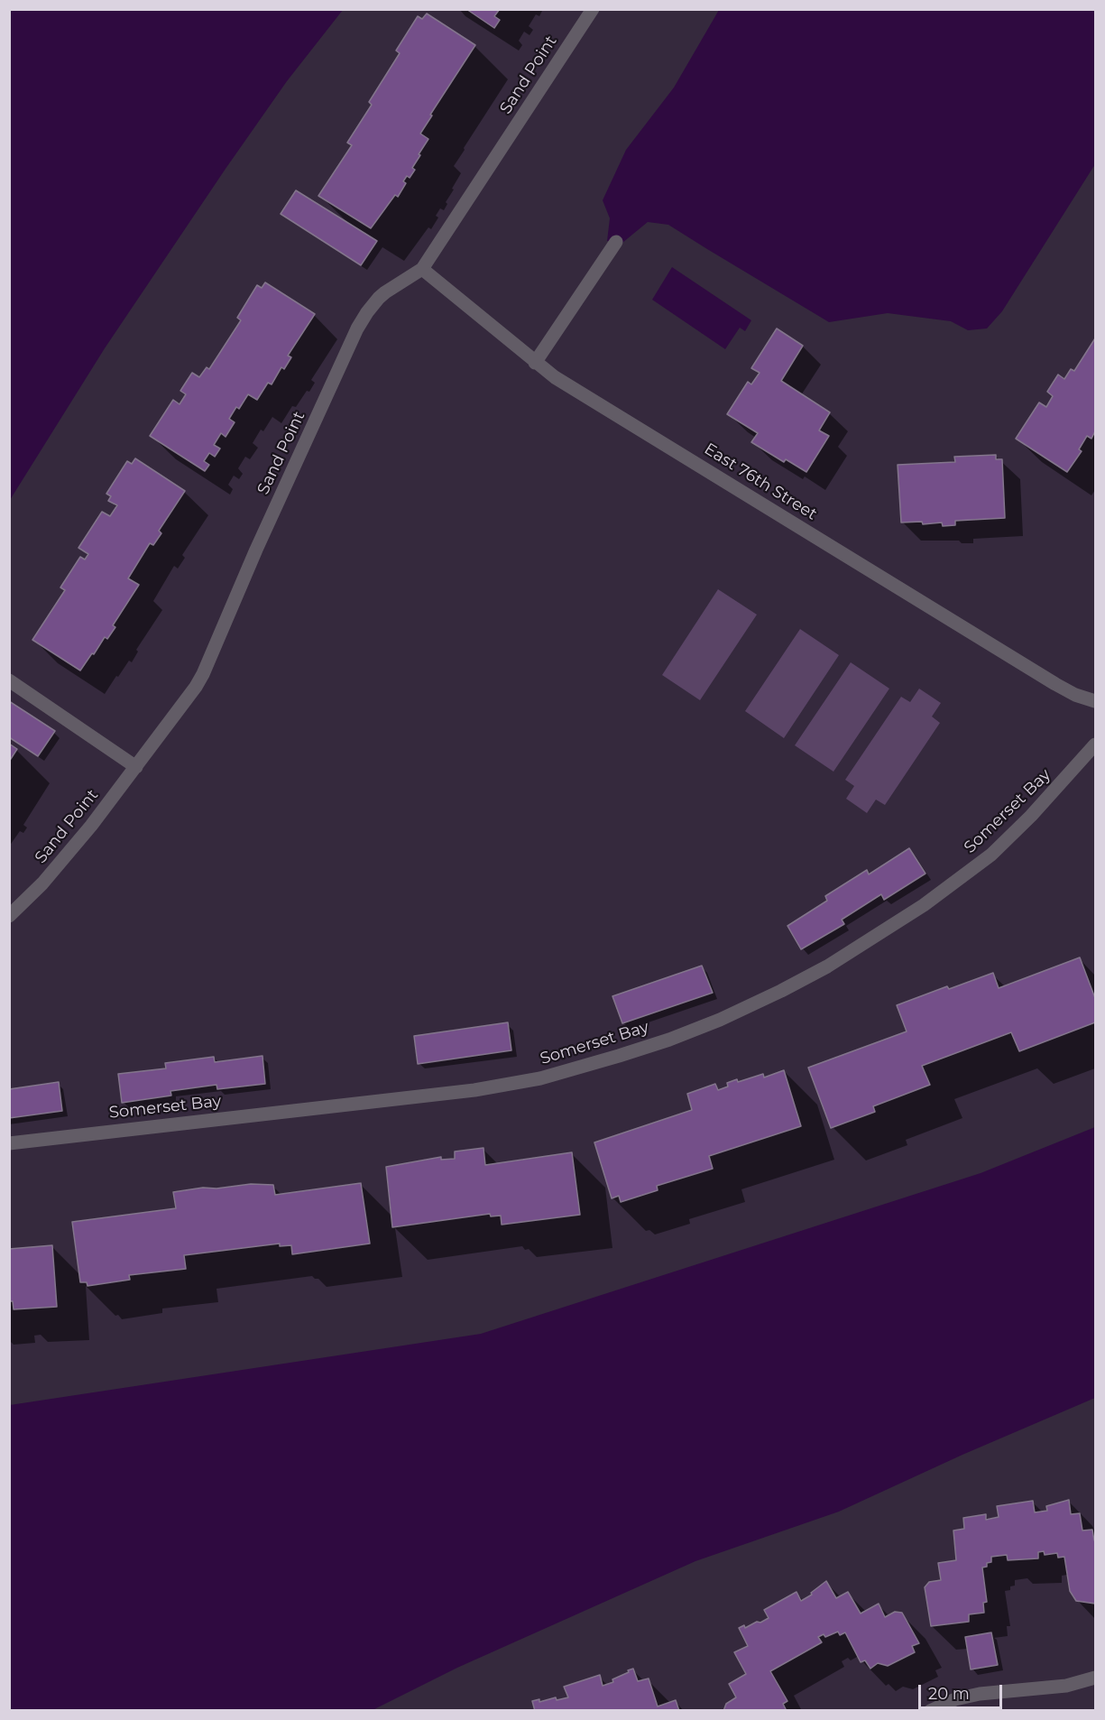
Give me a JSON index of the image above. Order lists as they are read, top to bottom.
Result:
{
  "streets": {
    "street": ["Sand Point", "East 76th Street", "Somerset Bay"]
  },
  "crossings": [
    ["Sand Point", "East 76th Street"]
  ],
  "scale_bar": "20 m"
}
